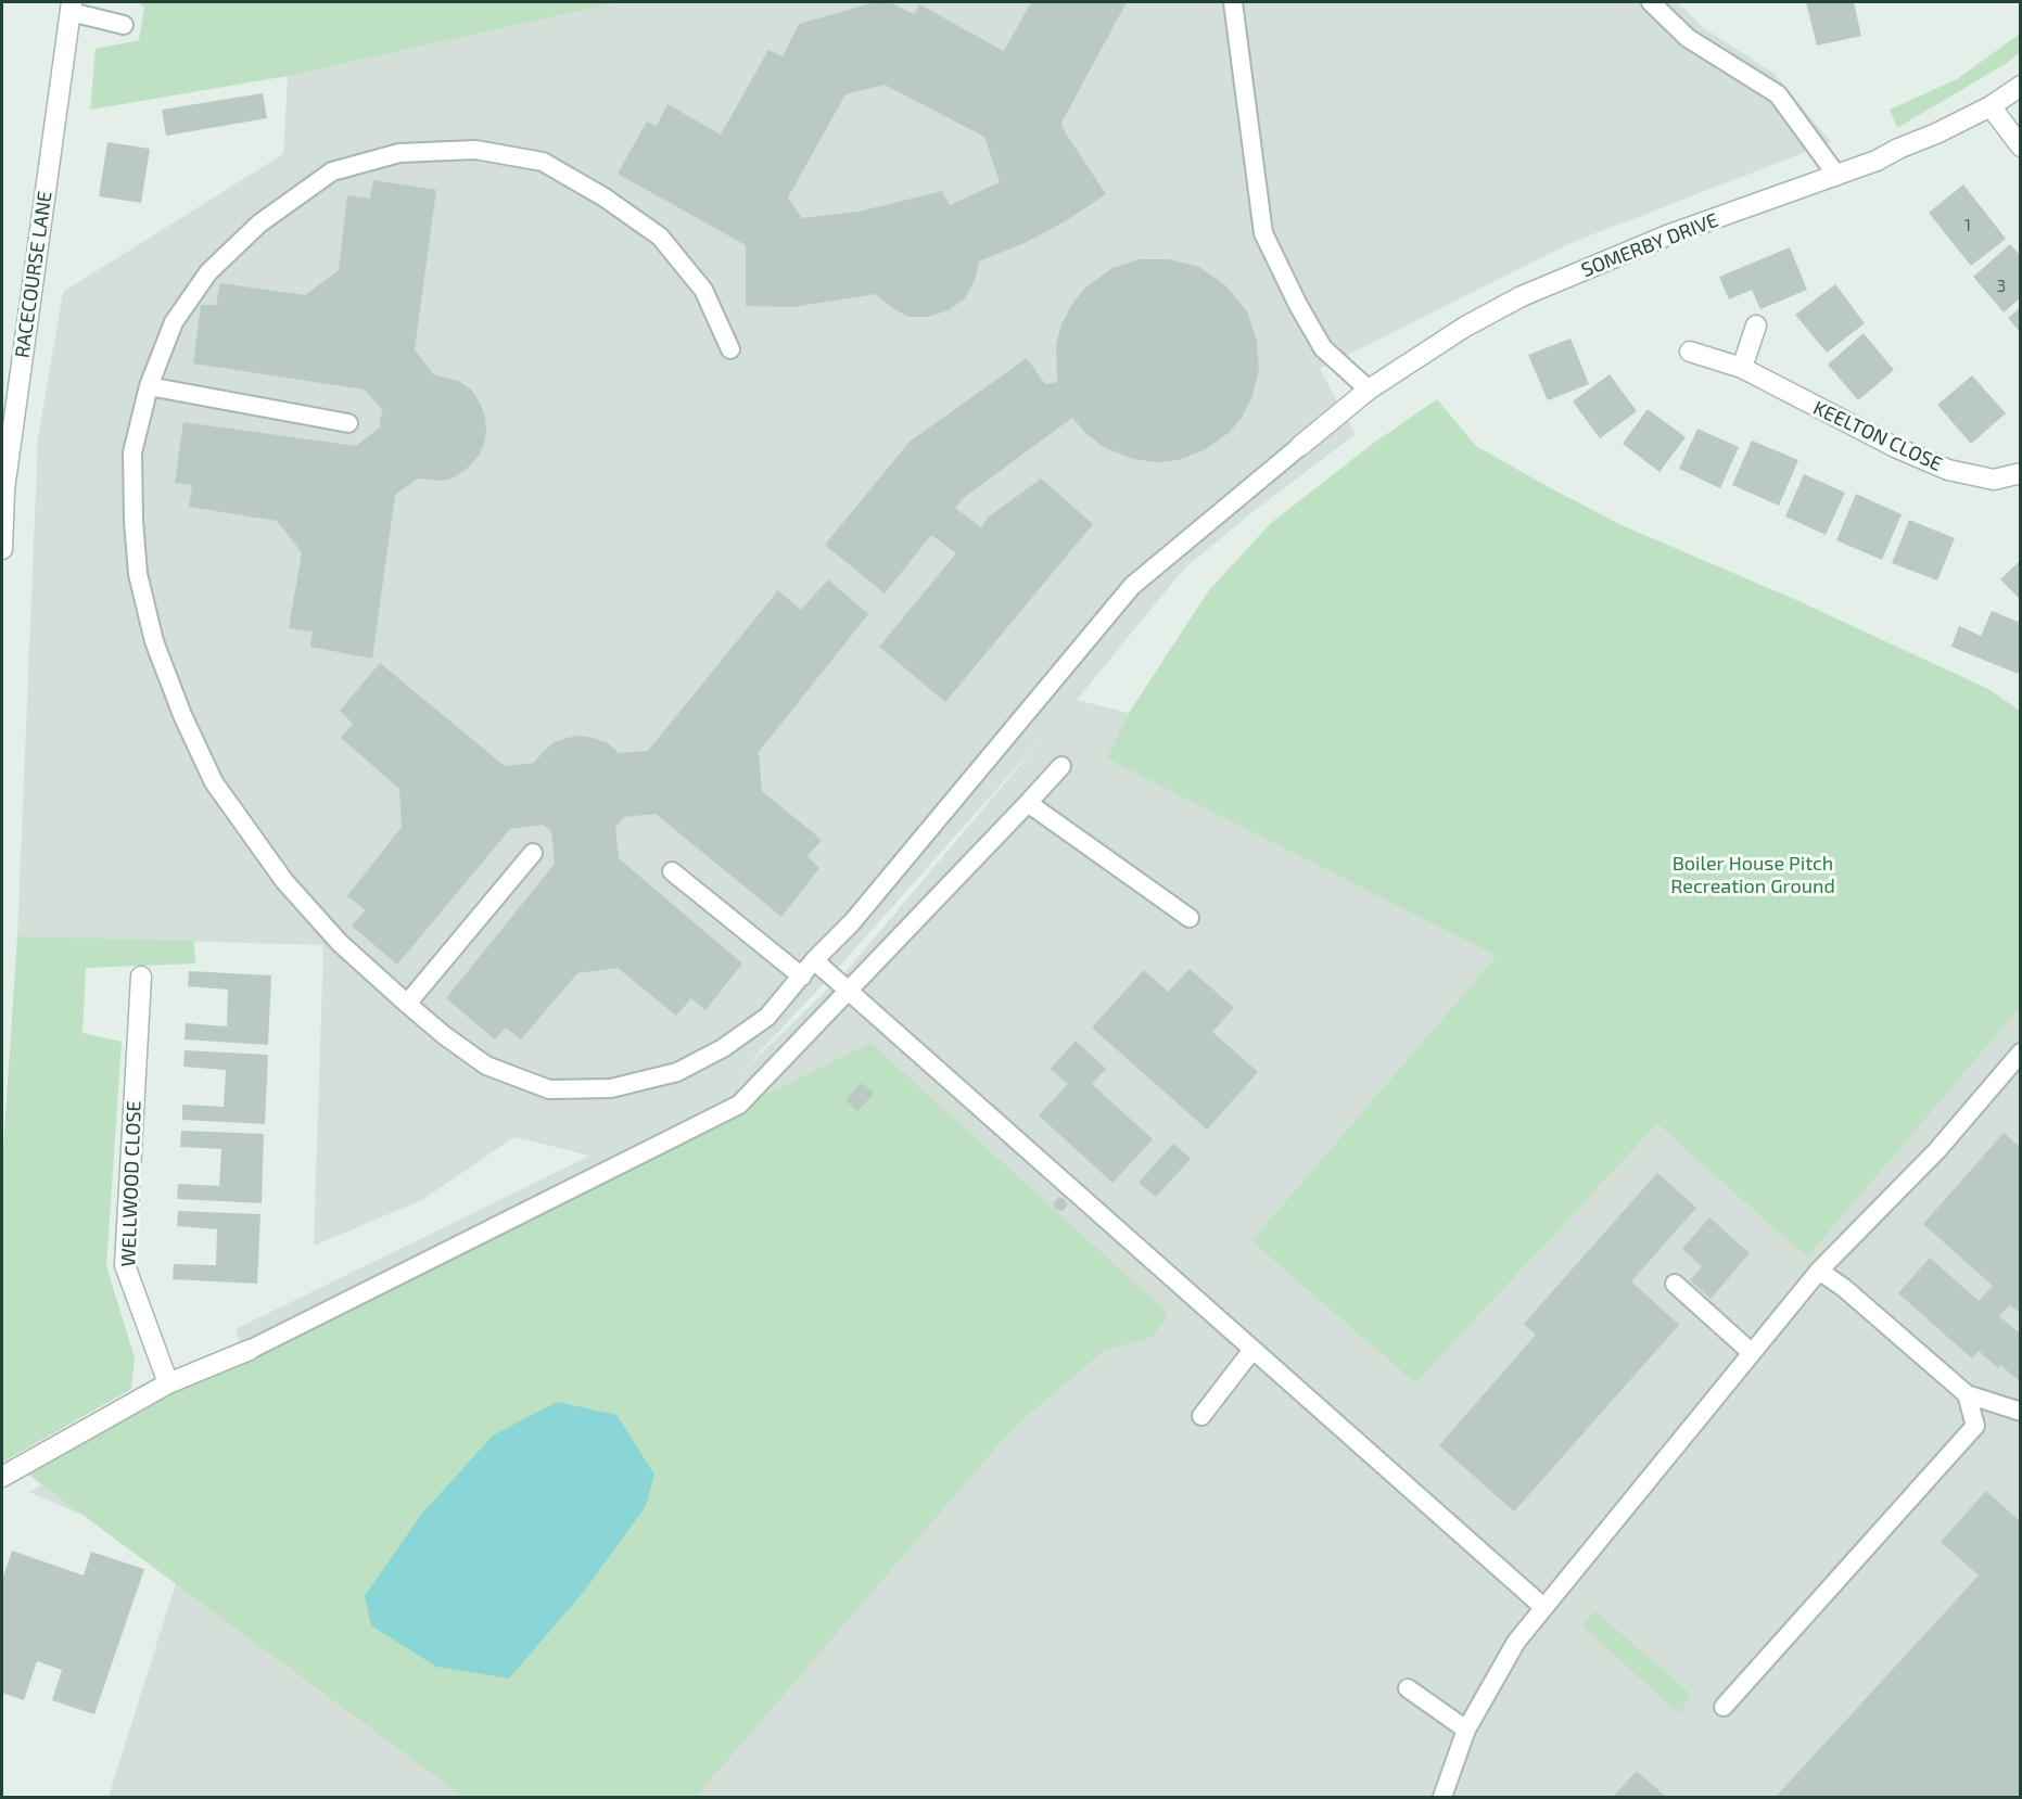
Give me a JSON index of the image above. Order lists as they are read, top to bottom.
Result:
{
  "streets": {
    "street": [
      "SOMERBY DRIVE",
      "RACECOURSE LANE",
      "KEELTON CLOSE",
      "WELLWOOD CLOSE"
    ]
  },
  "parks": ["Boiler House Pitch Recreation Ground"],
  "house_numbers": ["1", "3"]
}
